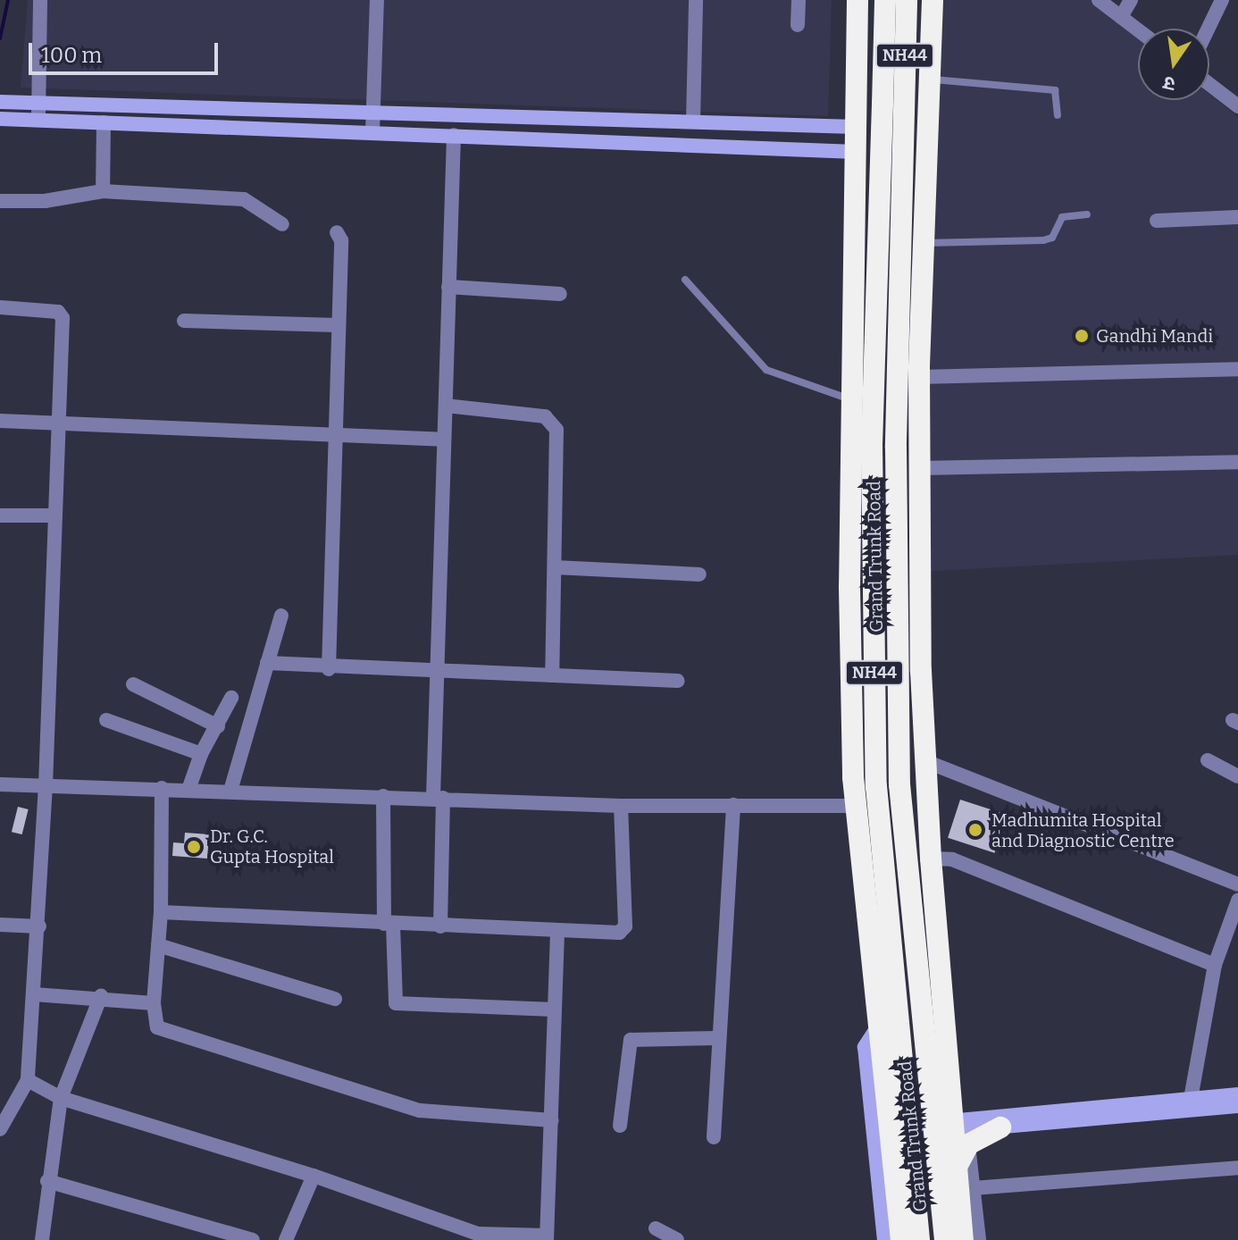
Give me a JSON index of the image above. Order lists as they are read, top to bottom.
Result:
{
  "streets": {
    "highway": ["NH44", "Grand Trunk Road"]
  },
  "places": ["Gandhi Mandi", "Madhumita Hospital and Diagnostic Centre", "Dr. G.C. Gupta Hospital"],
  "scale_bar": "100 m",
  "north": "bottom"
}
